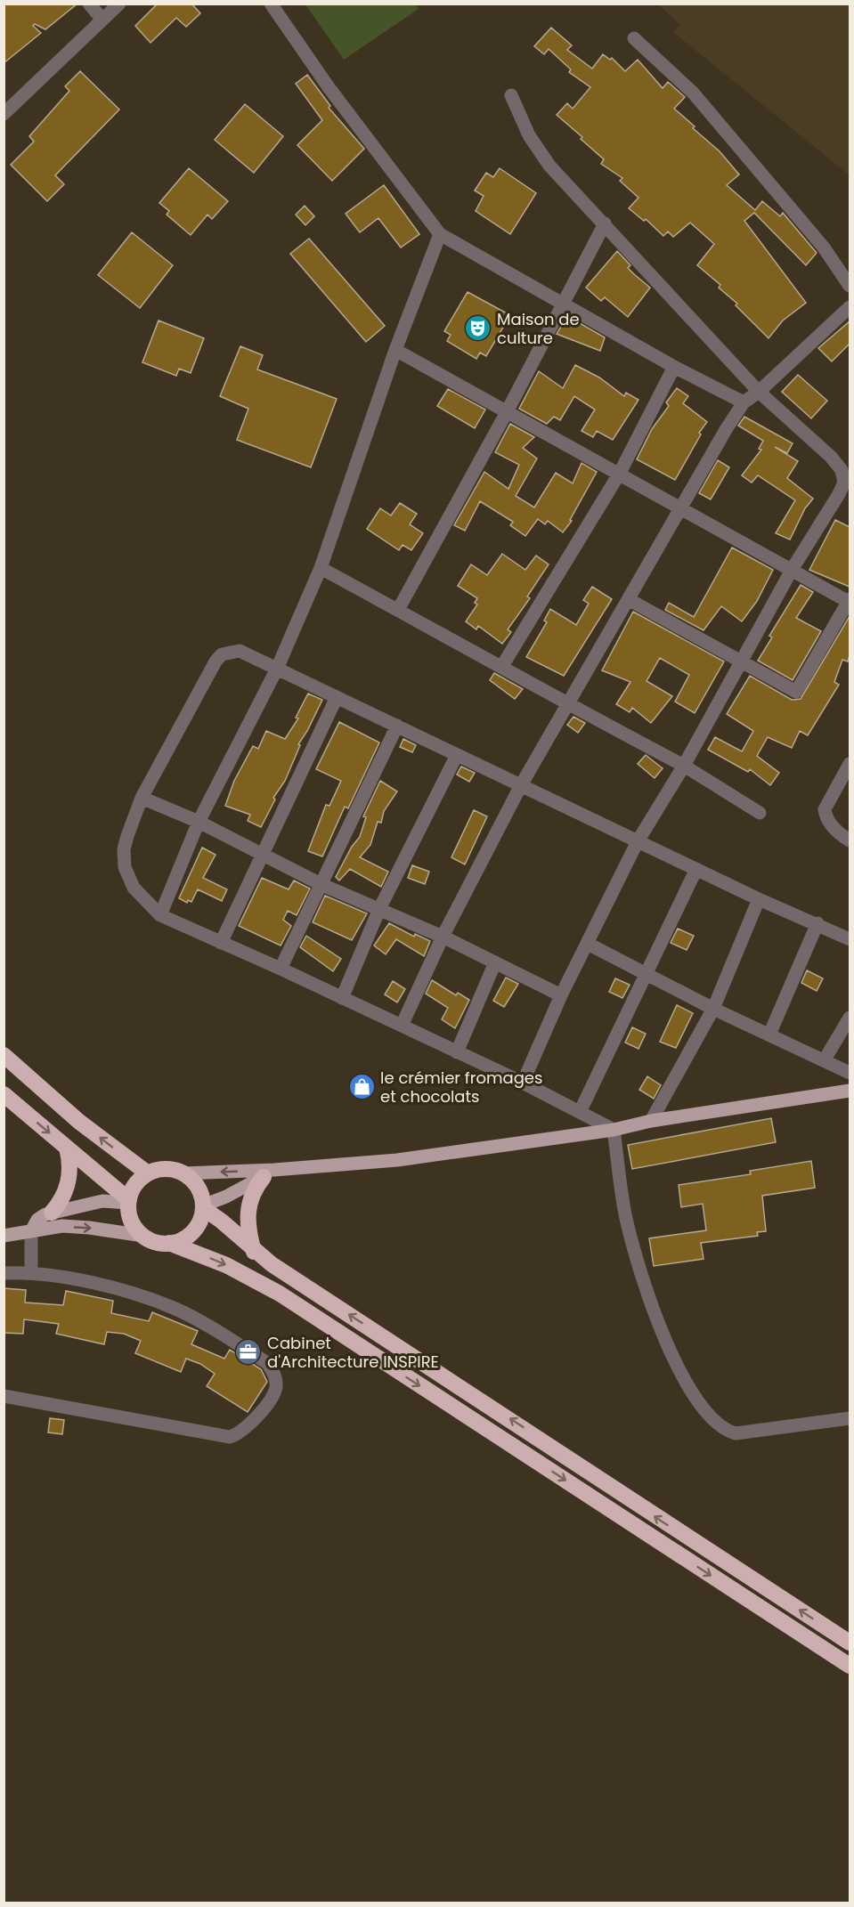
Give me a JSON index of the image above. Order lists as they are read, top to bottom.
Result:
{
  "places": {
    "theatre": ["Maison de culture"],
    "shop": ["le crémier fromages et chocolats"],
    "office": ["Cabinet d'Architecture INSPIRE"]
  }
}
